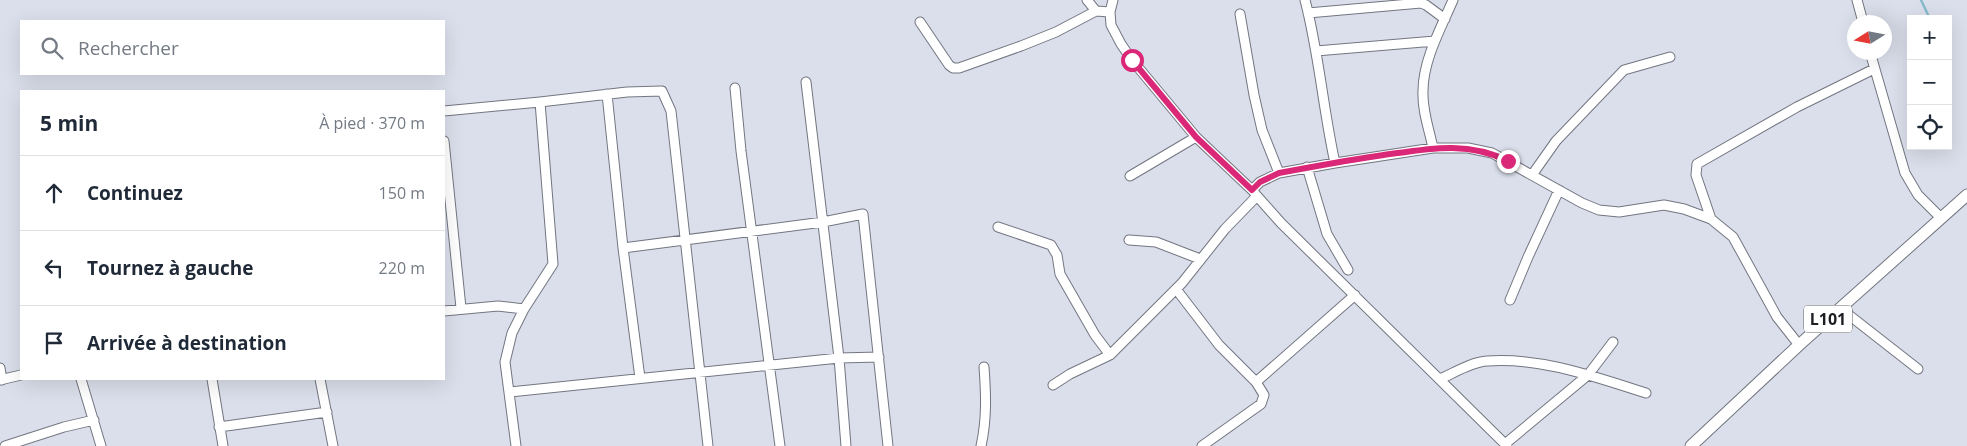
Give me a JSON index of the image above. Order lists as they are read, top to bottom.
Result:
{
  "streets": {
    "main road": ["L101"]
  },
  "north": "left",
  "page": {
    "map_buttons": ["+", "−"],
    "search": "Rechercher",
    "heading": ["5 min", "À pied · 370 m"],
    "list": [
      ["Continuez", "150 m"],
      ["Tournez à gauche", "220 m"],
      "Arrivée à destination"
    ]
  }
}
